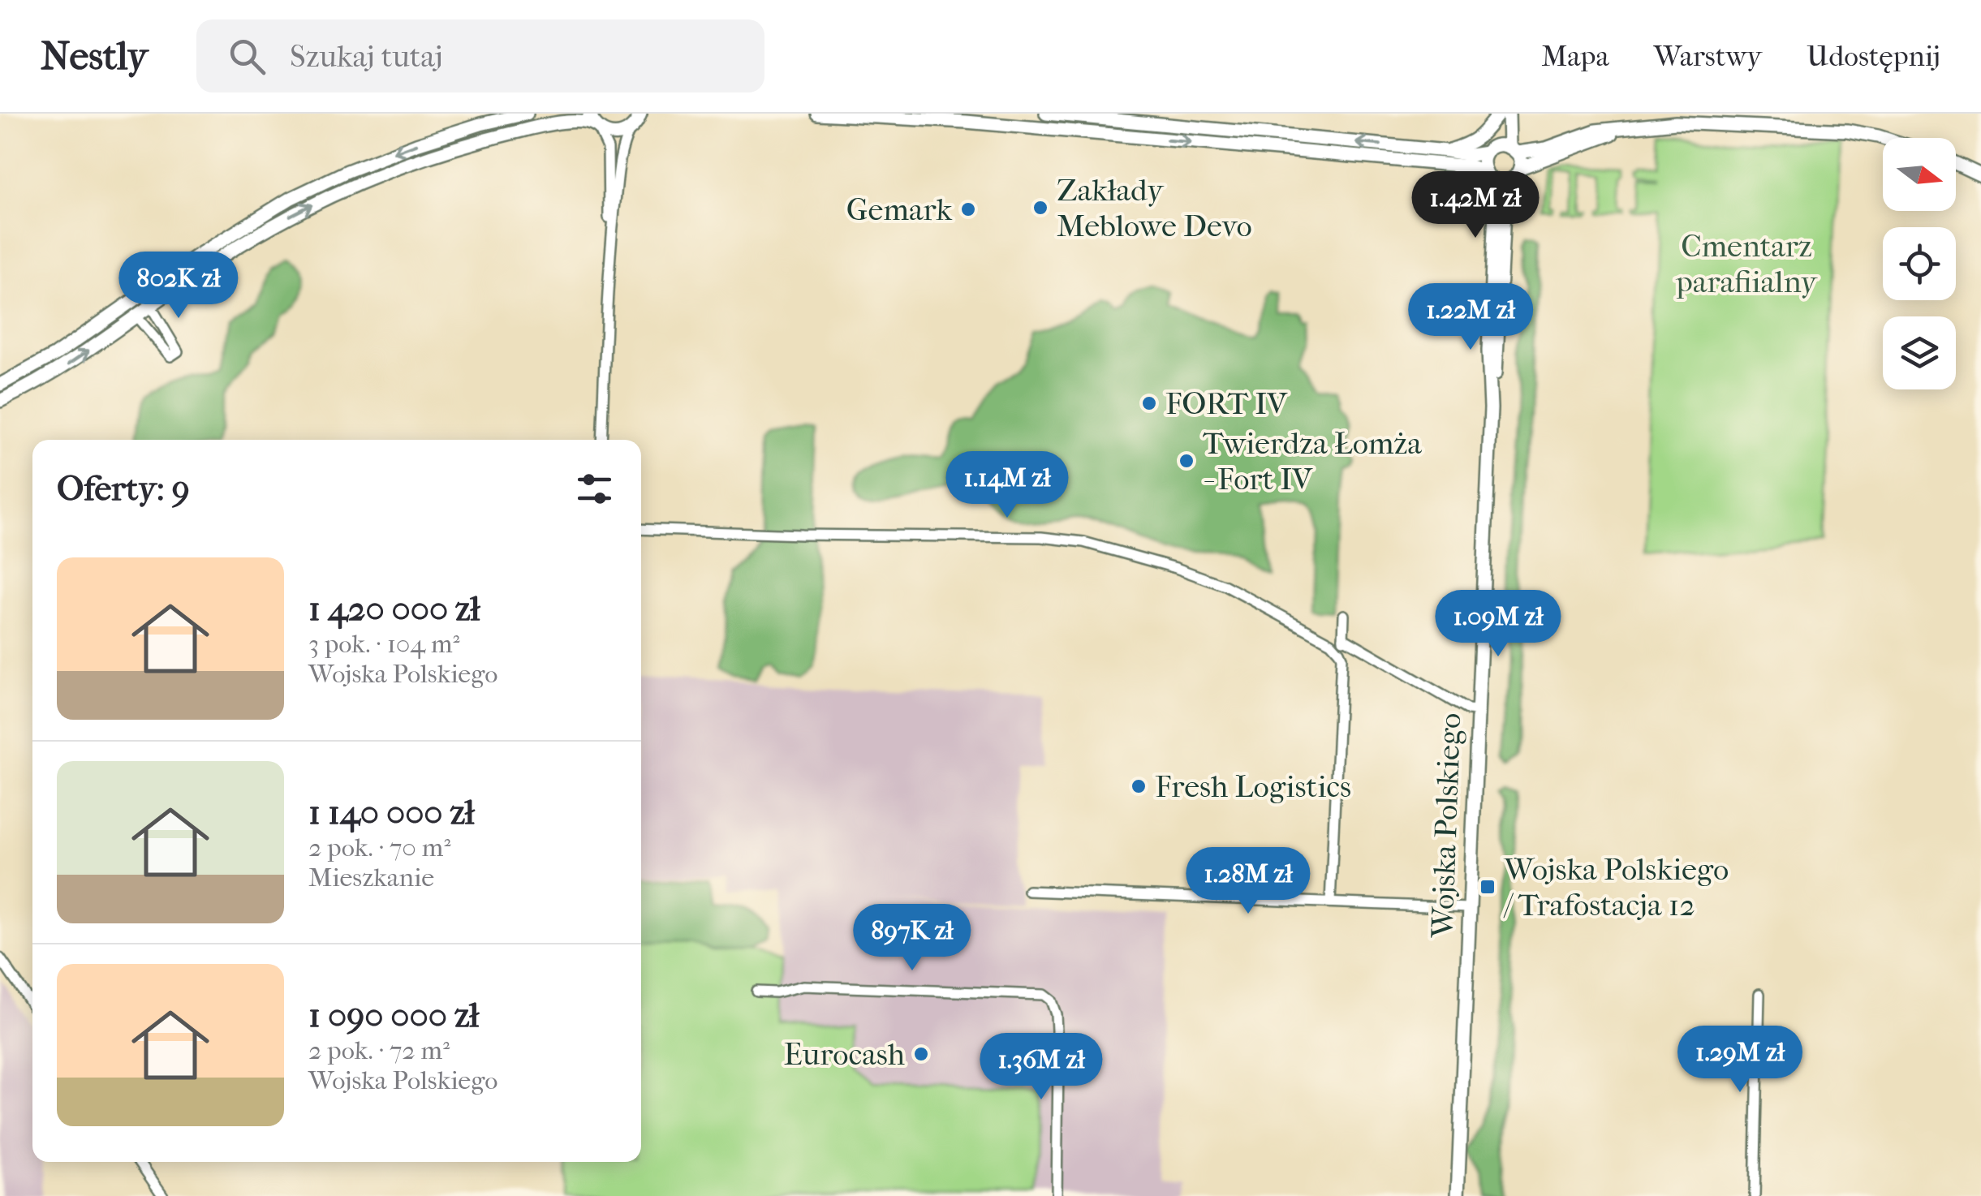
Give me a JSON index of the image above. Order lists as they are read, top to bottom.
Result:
{
  "streets": {
    "main road": ["Wojska Polskiego"]
  },
  "parks": ["Cmentarz parafiialny"],
  "places": {
    "other": [
      "Zakłady Meblowe Devo",
      "Gemark",
      "FORT IV",
      "Twierdza Łomża - Fort IV",
      "Fresh Logistics",
      "Eurocash"
    ],
    "transit": ["Wojska Polskiego / Trafostacja 12"]
  },
  "north": "right",
  "page": {
    "header": "Nestly",
    "search": "Szukaj tutaj",
    "nav": ["Mapa", "Warstwy", "Udostępnij"],
    "price": [
      "1.42M zł",
      "802K zł",
      "1.22M zł",
      "1.14M zł",
      "1.09M zł",
      "1.28M zł",
      "897K zł",
      "1.29M zł",
      "1.36M zł"
    ],
    "heading": "Oferty: 9",
    "list": [
      {
        "name": "1 420 000 zł",
        "note": "3 pok. · 104 m² · Wojska Polskiego"
      },
      {
        "name": "1 140 000 zł",
        "note": "2 pok. · 70 m² · Mieszkanie"
      },
      {
        "name": "1 090 000 zł",
        "note": "2 pok. · 72 m² · Wojska Polskiego"
      }
    ]
  }
}
